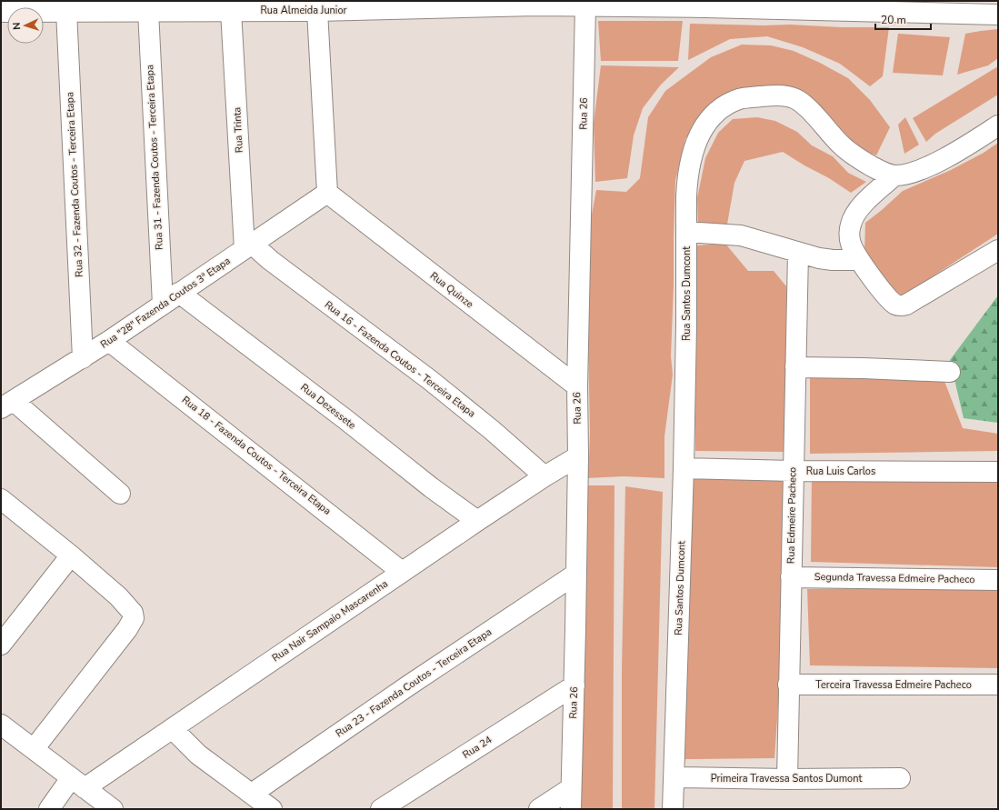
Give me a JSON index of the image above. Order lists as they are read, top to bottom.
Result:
{
  "streets": {
    "street": [
      "Rua Almeida Junior",
      "Rua 26",
      "Rua Trinta",
      "Rua 31 - Fazenda Coutos - Terceira Etapa",
      "Rua 32 - Fazenda Coutos - Terceira Etapa",
      "Rua Quinze",
      "Rua Santos Dumcont",
      "Rua \"28\" Fazenda Coutos 3ª Etapa",
      "Rua 16 - Fazenda Coutos - Terceira Etapa",
      "Rua Dezessete",
      "Rua 18 - Fazenda Coutos - Terceira Etapa",
      "Rua Luis Carlos",
      "Rua Edmeire Pacheco",
      "Segunda Travessa Edmeire Pacheco",
      "Rua Nair Sampaio Mascarenha",
      "Rua 23 - Fazenda Coutos - Terceira Etapa",
      "Terceira Travessa Edmeire Pacheco",
      "Rua 24",
      "Primeira Travessa Santos Dumont"
    ]
  },
  "crossings": [
    ["Rua Almeida Junior", "Rua 26"],
    ["Rua Almeida Junior", "Rua Trinta"],
    ["Rua Almeida Junior", "Rua 31 - Fazenda Coutos - Terceira Etapa"],
    ["Rua Almeida Junior", "Rua 32 - Fazenda Coutos - Terceira Etapa"],
    ["Rua 26", "Rua Quinze"],
    ["Rua 26", "Rua Nair Sampaio Mascarenha"],
    ["Rua 26", "Rua 23 - Fazenda Coutos - Terceira Etapa"],
    ["Rua 26", "Rua 24"],
    ["Rua Trinta", "Rua \"28\" Fazenda Coutos 3ª Etapa"],
    ["Rua Trinta", "Rua 16 - Fazenda Coutos - Terceira Etapa"],
    ["Rua 31 - Fazenda Coutos - Terceira Etapa", "Rua \"28\" Fazenda Coutos 3ª Etapa"],
    ["Rua 32 - Fazenda Coutos - Terceira Etapa", "Rua \"28\" Fazenda Coutos 3ª Etapa"],
    ["Rua Quinze", "Rua \"28\" Fazenda Coutos 3ª Etapa"],
    ["Rua Santos Dumcont", "Rua Luis Carlos"],
    ["Rua Santos Dumcont", "Primeira Travessa Santos Dumont"],
    ["Rua \"28\" Fazenda Coutos 3ª Etapa", "Rua 16 - Fazenda Coutos - Terceira Etapa"],
    ["Rua \"28\" Fazenda Coutos 3ª Etapa", "Rua Dezessete"],
    ["Rua \"28\" Fazenda Coutos 3ª Etapa", "Rua 18 - Fazenda Coutos - Terceira Etapa"],
    ["Rua 16 - Fazenda Coutos - Terceira Etapa", "Rua Nair Sampaio Mascarenha"],
    ["Rua Dezessete", "Rua Nair Sampaio Mascarenha"],
    ["Rua 18 - Fazenda Coutos - Terceira Etapa", "Rua Nair Sampaio Mascarenha"],
    ["Rua Luis Carlos", "Rua Edmeire Pacheco"],
    ["Rua Edmeire Pacheco", "Segunda Travessa Edmeire Pacheco"],
    ["Rua Edmeire Pacheco", "Terceira Travessa Edmeire Pacheco"],
    ["Rua Edmeire Pacheco", "Primeira Travessa Santos Dumont"]
  ],
  "scale_bar": "20 m",
  "north": "left"
}
